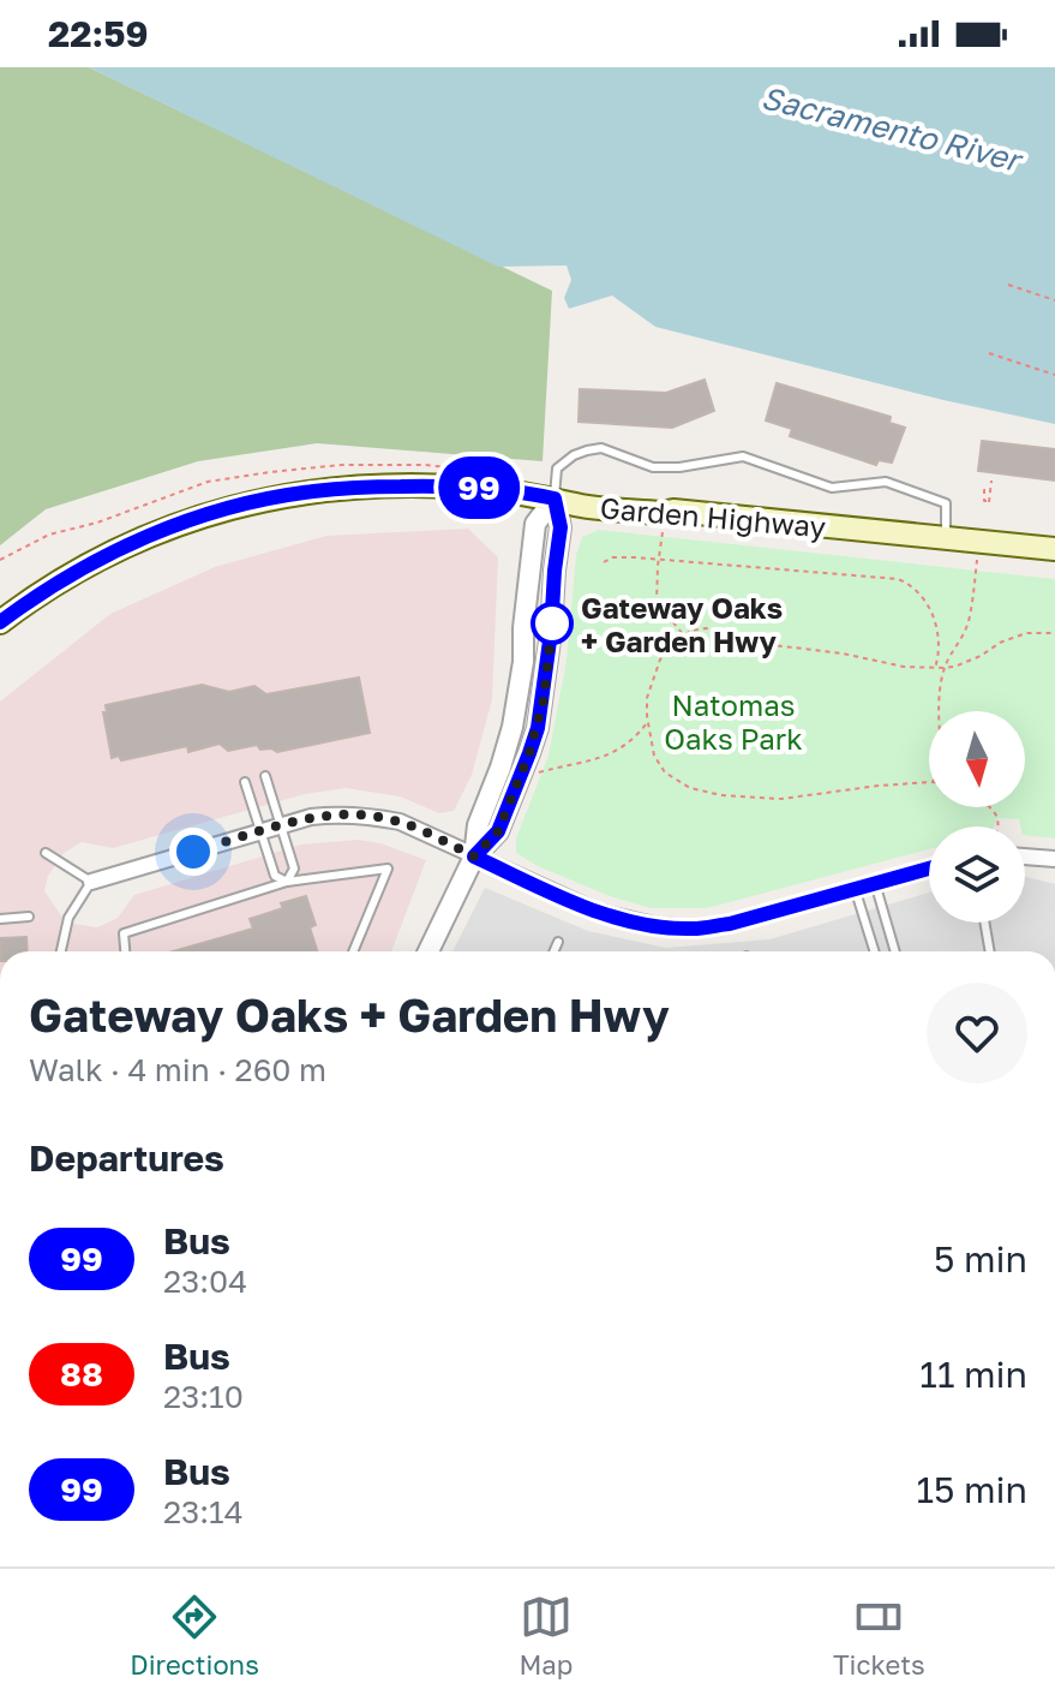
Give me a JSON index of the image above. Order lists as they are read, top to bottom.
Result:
{
  "streets": {
    "main road": ["Garden Highway"]
  },
  "water": ["Sacramento River"],
  "parks": ["Natomas Oaks Park"],
  "places": ["Gateway Oaks + Garden Hwy"],
  "lines": ["bus line 99"],
  "north": "bottom",
  "page": {
    "status": "22:59",
    "on_map": "99",
    "heading": [
      ["Gateway Oaks + Garden Hwy", "Walk · 4 min · 260 m"],
      "Departures"
    ],
    "list": [
      {
        "mark": "99",
        "name": "Bus",
        "note": "23:04",
        "value": "5 min"
      },
      {
        "mark": "88",
        "name": "Bus",
        "note": "23:10",
        "value": "11 min"
      },
      {
        "mark": "99",
        "name": "Bus",
        "note": "23:14",
        "value": "15 min"
      }
    ],
    "tabs": ["Directions", "Map", "Tickets"]
  }
}
